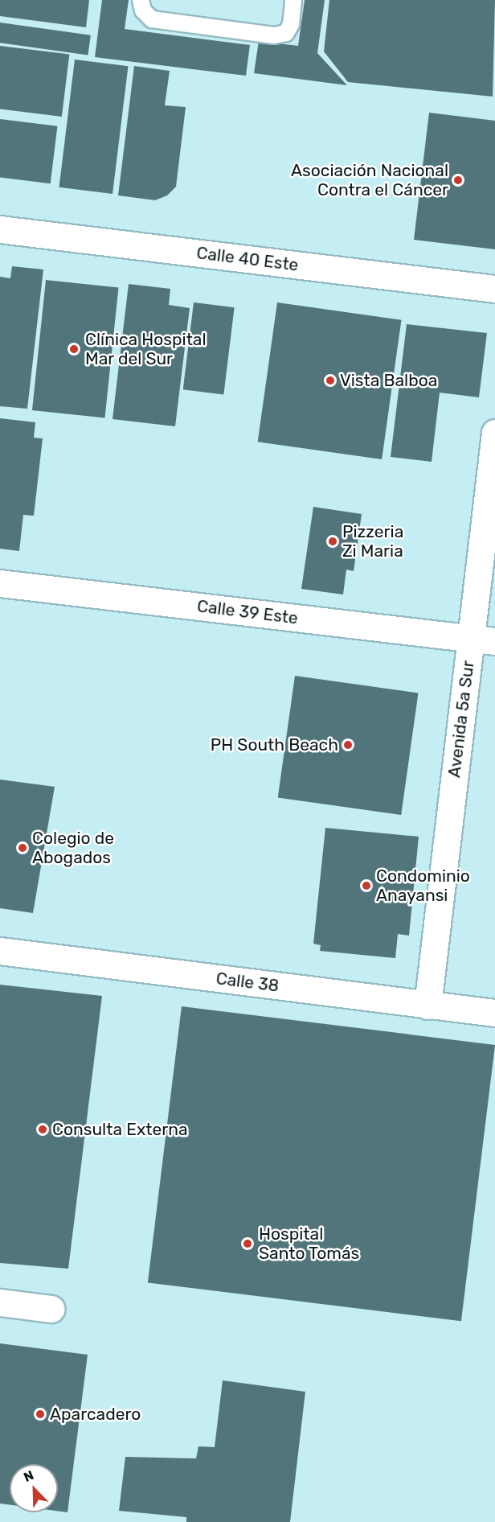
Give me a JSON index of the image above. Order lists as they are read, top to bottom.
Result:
{
  "streets": {
    "street": [
      "Calle 40 Este",
      "Calle 39 Este",
      "Avenida 5a Sur",
      "Calle 38"
    ]
  },
  "crossings": [
    ["Calle 39 Este", "Avenida 5a Sur"],
    ["Avenida 5a Sur", "Calle 38"]
  ],
  "places": [
    "Asociación Nacional Contra el Cáncer",
    "Clínica Hospital Mar del Sur",
    "Vista Balboa",
    "Pizzeria Zi Maria",
    "PH South Beach",
    "Colegio de Abogados",
    "Condominio Anayansi",
    "Consulta Externa",
    "Hospital Santo Tomás",
    "Aparcadero"
  ],
  "north": "top left"
}
